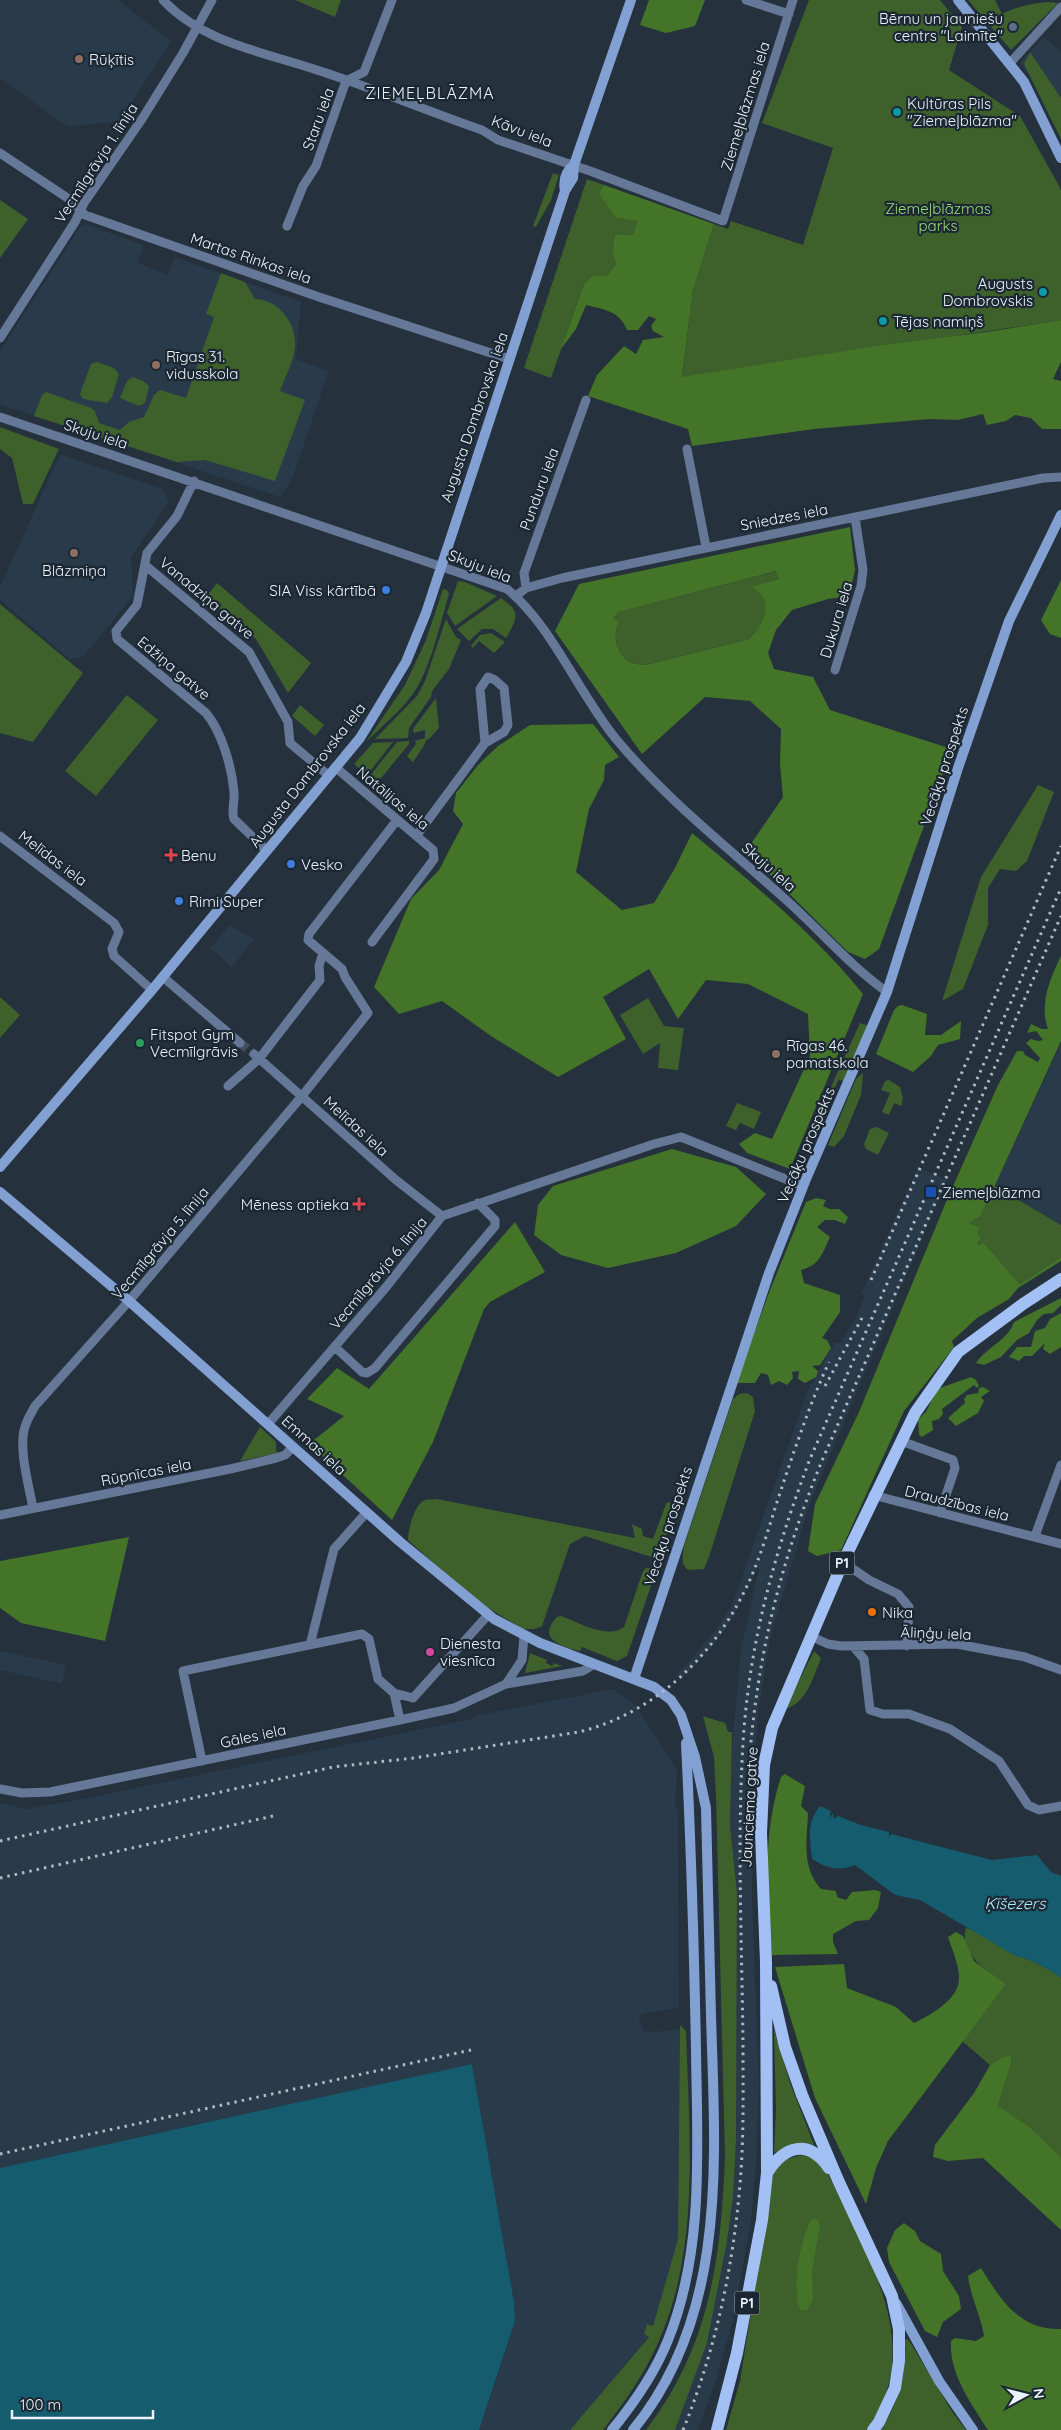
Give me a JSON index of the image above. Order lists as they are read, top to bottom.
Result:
{
  "streets": {
    "main road": [
      "Augusta Dombrovska iela",
      "Vecāķu prospekts",
      "Emmas iela",
      "P1",
      "Jaunciema gatve"
    ],
    "street": [
      "Ziemeļblāzmas iela",
      "Staru iela",
      "Kāvu iela",
      "Vecmīlgrāvja 1. līnija",
      "Martas Rinkas iela",
      "Skuju iela",
      "Punduru iela",
      "Sniedzes iela",
      "Vanadziņa gatve",
      "Dukura iela",
      "Edžiņa gatve",
      "Natālijas iela",
      "Melīdas iela",
      "Vecmīlgrāvja 5. līnija",
      "Vecmīlgrāvja 6. līnija",
      "Rūpnīcas iela",
      "Draudzības iela",
      "Āliņģu iela",
      "Gāles iela"
    ]
  },
  "crossings": [
    ["Ziemeļblāzmas iela", "Kāvu iela"],
    ["Staru iela", "Kāvu iela"],
    ["Kāvu iela", "Vecmīlgrāvja 1. līnija"],
    ["Kāvu iela", "Augusta Dombrovska iela"],
    ["Vecmīlgrāvja 1. līnija", "Martas Rinkas iela"],
    ["Martas Rinkas iela", "Augusta Dombrovska iela"],
    ["Augusta Dombrovska iela", "Skuju iela"],
    ["Augusta Dombrovska iela", "Vanadziņa gatve"],
    ["Augusta Dombrovska iela", "Edžiņa gatve"],
    ["Augusta Dombrovska iela", "Natālijas iela"],
    ["Augusta Dombrovska iela", "Melīdas iela"],
    ["Skuju iela", "Sniedzes iela"],
    ["Skuju iela", "Edžiņa gatve"],
    ["Skuju iela", "Vecāķu prospekts"],
    ["Punduru iela", "Sniedzes iela"],
    ["Sniedzes iela", "Dukura iela"],
    ["Vanadziņa gatve", "Edžiņa gatve"],
    ["Vanadziņa gatve", "Natālijas iela"],
    ["Vecāķu prospekts", "Vecmīlgrāvja 6. līnija"],
    ["Vecāķu prospekts", "Emmas iela"],
    ["Melīdas iela", "Vecmīlgrāvja 5. līnija"],
    ["Melīdas iela", "Vecmīlgrāvja 6. līnija"],
    ["Vecmīlgrāvja 5. līnija", "Emmas iela"],
    ["Vecmīlgrāvja 5. līnija", "Rūpnīcas iela"],
    ["Vecmīlgrāvja 6. līnija", "Emmas iela"],
    ["Emmas iela", "Rūpnīcas iela"],
    ["Emmas iela", "Gāles iela"],
    ["Draudzības iela", "Jaunciema gatve"],
    ["P1", "Jaunciema gatve"],
    ["Āliņģu iela", "Jaunciema gatve"]
  ],
  "districts": ["ZIEMEĻBLĀZMA"],
  "water": ["Ķīšezers"],
  "parks": ["Ziemeļblāzmas parks"],
  "places": {
    "other": [
      "Bērnu un jauniešu centrs \"Laimīte\"",
      "Rūķītis",
      "Kultūras Pils \"Ziemeļblāzma\"",
      "Augusts Dombrovskis",
      "Tējas namiņš",
      "Rīgas 31. vidusskola",
      "Blāzmiņa",
      "SIA Viss kārtībā",
      "Vesko",
      "Rimi Super",
      "Fitspot Gym Vecmīlgrāvis",
      "Rīgas 46. pamatskola",
      "Nika",
      "Dienesta viesnīca"
    ],
    "health": ["Benu", "Mēness aptieka"],
    "transit": ["Ziemeļblāzma"]
  },
  "scale_bar": "100 m",
  "north": "right"
}
